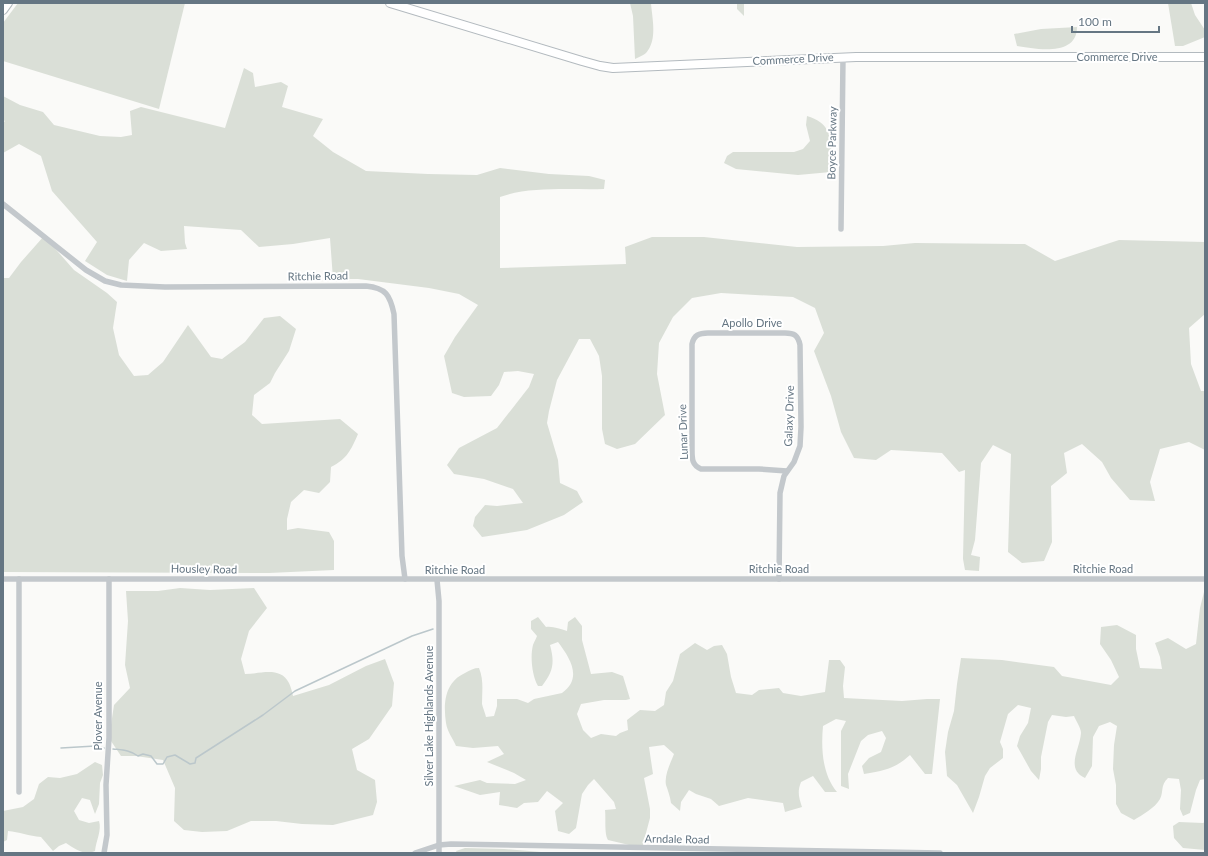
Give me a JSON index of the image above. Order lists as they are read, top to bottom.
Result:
{
  "streets": {
    "street": [
      "Commerce Drive",
      "Boyce Parkway",
      "Ritchie Road",
      "Apollo Drive",
      "Galaxy Drive",
      "Lunar Drive",
      "Housley Road",
      "Plover Avenue",
      "Silver Lake Highlands Avenue",
      "Arndale Road"
    ]
  },
  "crossings": [
    ["Commerce Drive", "Boyce Parkway"],
    ["Ritchie Road", "Galaxy Drive"],
    ["Ritchie Road", "Housley Road"],
    ["Ritchie Road", "Silver Lake Highlands Avenue"],
    ["Apollo Drive", "Galaxy Drive"],
    ["Apollo Drive", "Lunar Drive"],
    ["Galaxy Drive", "Lunar Drive"],
    ["Housley Road", "Plover Avenue"],
    ["Silver Lake Highlands Avenue", "Arndale Road"]
  ],
  "scale_bar": "100 m"
}
